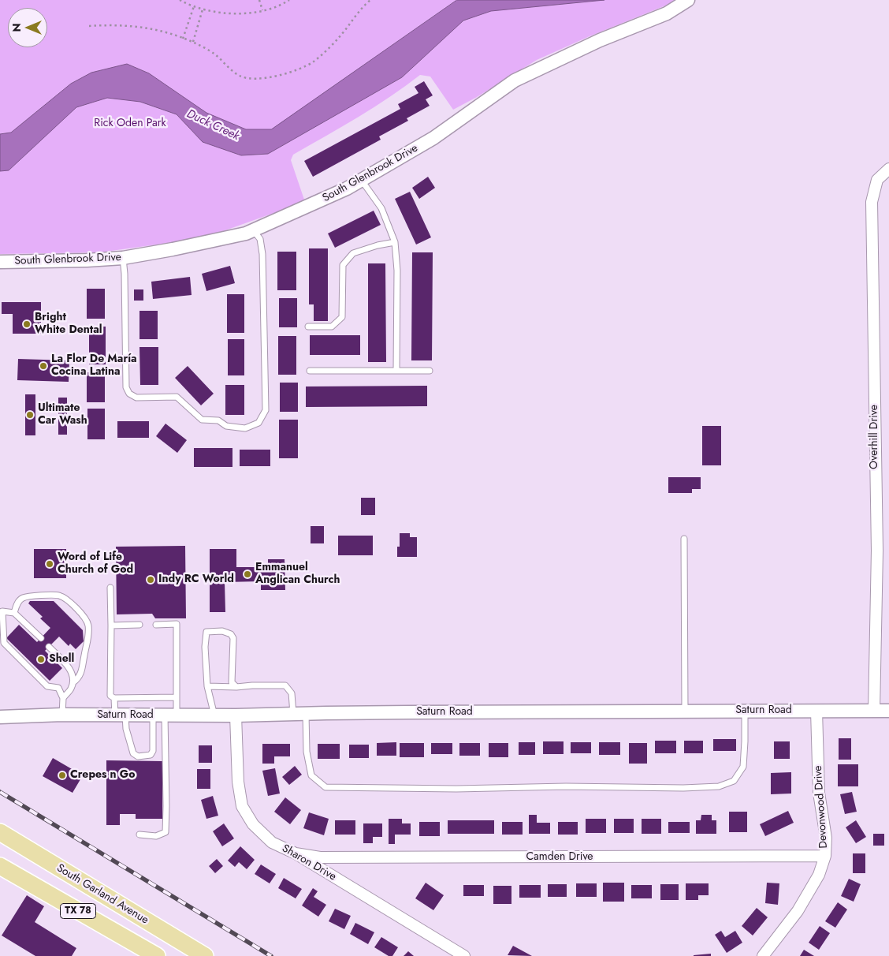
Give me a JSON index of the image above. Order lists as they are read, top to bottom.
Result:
{
  "streets": {
    "main road": ["South Garland Avenue", "TX 78"],
    "street": [
      "South Glenbrook Drive",
      "Overhill Drive",
      "Saturn Road",
      "Devonwood Drive",
      "Camden Drive",
      "Sharon Drive"
    ]
  },
  "crossings": [
    ["Overhill Drive", "Saturn Road"],
    ["Saturn Road", "Devonwood Drive"],
    ["Saturn Road", "Sharon Drive"],
    ["Devonwood Drive", "Camden Drive"],
    ["Camden Drive", "Sharon Drive"]
  ],
  "water": ["Duck Creek"],
  "parks": ["Rick Oden Park"],
  "places": [
    "Bright White Dental",
    "La Flor De María Cocina Latina",
    "Ultimate Car Wash",
    "Word of Life Church of God",
    "Emmanuel Anglican Church",
    "Indy RC World",
    "Shell",
    "Crepes n Go"
  ],
  "north": "left"
}
